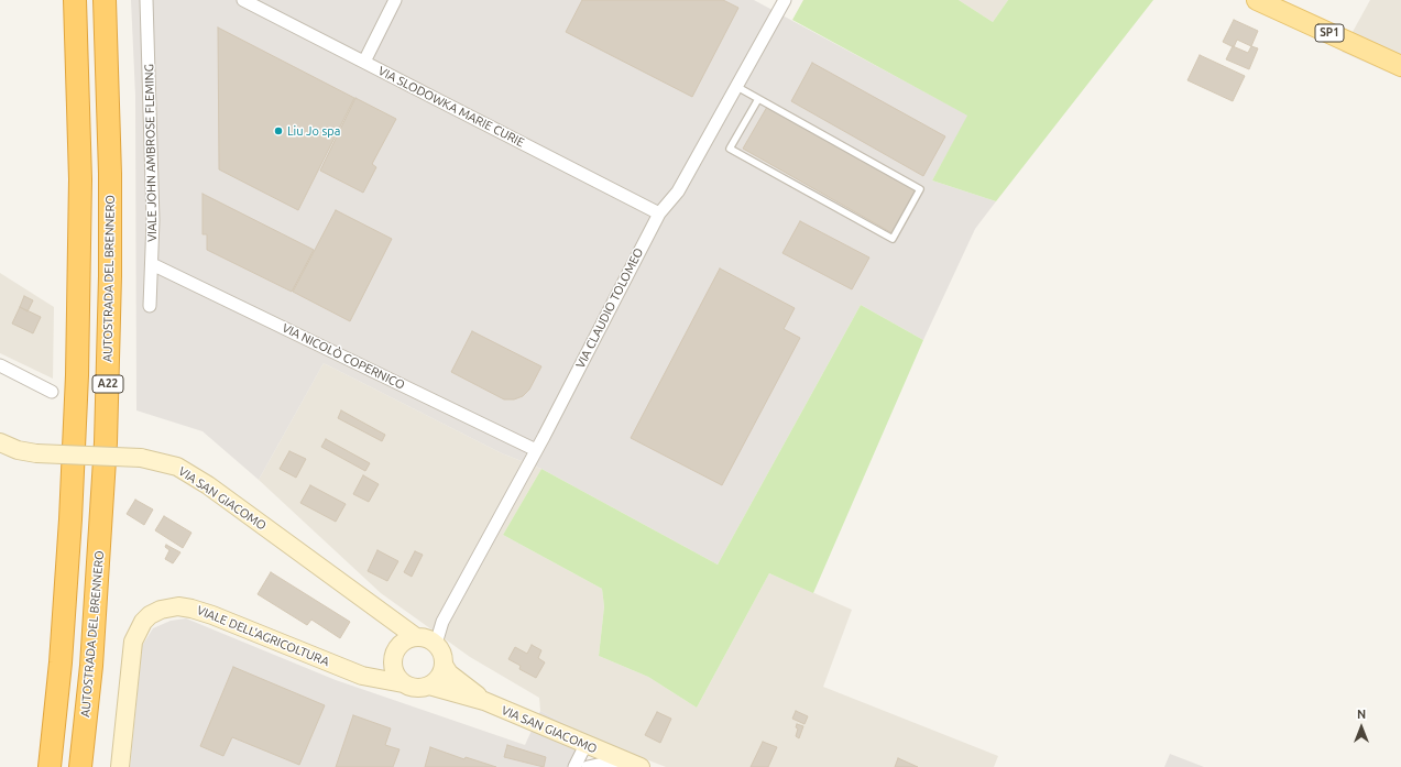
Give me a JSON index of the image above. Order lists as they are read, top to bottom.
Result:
{
  "streets": {
    "highway": ["AUTOSTRADA DEL BRENNERO", "A22"],
    "main road": ["SP1"],
    "street": [
      "VIA SLODOWKA MARIE CURIE",
      "VIALE JOHN AMBROSE FLEMING",
      "VIA CLAUDIO TOLOMEO",
      "VIA NICOLÒ COPERNICO",
      "VIA SAN GIACOMO",
      "VIALE DELL'AGRICOLTURA"
    ]
  },
  "crossings": [
    ["VIA SLODOWKA MARIE CURIE", "VIA CLAUDIO TOLOMEO"],
    ["VIALE JOHN AMBROSE FLEMING", "VIA NICOLÒ COPERNICO"],
    ["VIA CLAUDIO TOLOMEO", "VIA NICOLÒ COPERNICO"],
    ["VIA CLAUDIO TOLOMEO", "VIA SAN GIACOMO"],
    ["VIA CLAUDIO TOLOMEO", "VIALE DELL'AGRICOLTURA"],
    ["VIA SAN GIACOMO", "VIALE DELL'AGRICOLTURA"]
  ],
  "places": ["Liu Jo spa"],
  "north": "top"
}
